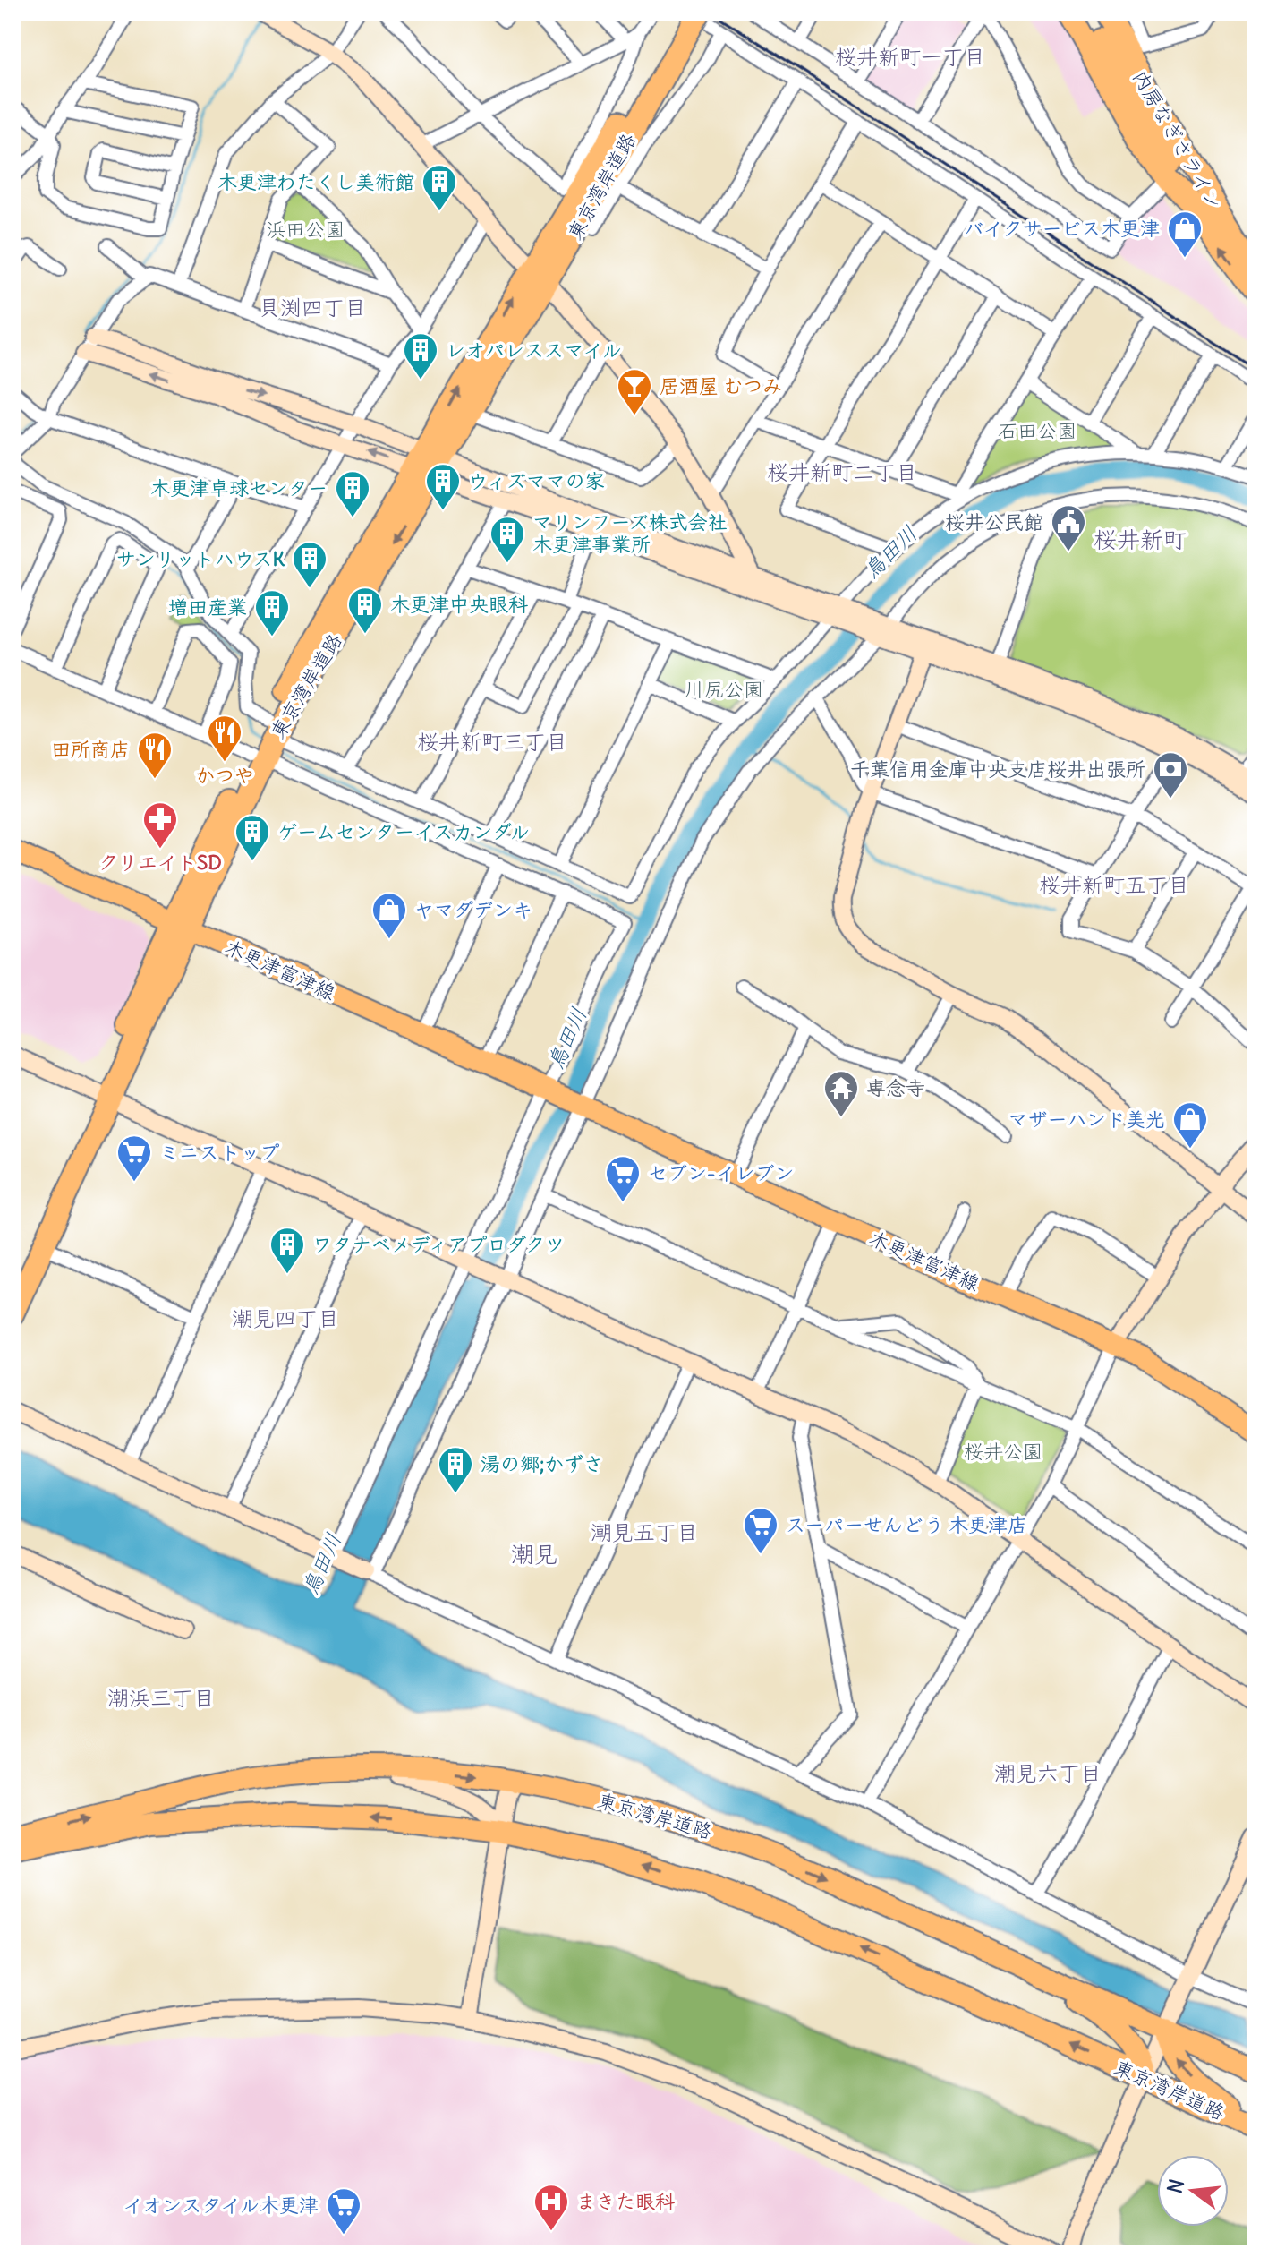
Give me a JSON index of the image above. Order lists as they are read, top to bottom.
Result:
{
  "streets": {
    "highway": ["内房なぎさライン", "東京湾岸道路"],
    "main road": ["木更津富津線"]
  },
  "crossings": [
    ["東京湾岸道路", "木更津富津線"]
  ],
  "districts": [
    "桜井新町一丁目",
    "貝渕四丁目",
    "桜井新町二丁目",
    "桜井新町",
    "桜井新町三丁目",
    "桜井新町五丁目",
    "潮見四丁目",
    "潮見五丁目",
    "潮見",
    "潮浜三丁目",
    "潮見六丁目"
  ],
  "water": ["鳥田川"],
  "parks": [
    "浜田公園",
    "石田公園",
    "川尻公園",
    "桜井公園"
  ],
  "places": {
    "building": [
      "木更津わたくし美術館",
      "レオパレススマイル",
      "ウィズママの家",
      "木更津卓球センター",
      "マリンフーズ株式会社 木更津事業所",
      "サンリットハウスK",
      "木更津中央眼科",
      "増田産業",
      "ゲームセンターイスカンダル",
      "ワタナベメディアプロダクツ",
      "湯の郷;かずさ"
    ],
    "shop": ["バイクサービス木更津", "ヤマダデンキ", "マザーハンド美光"],
    "bar": ["居酒屋 むつみ"],
    "public building": ["桜井公民館"],
    "restaurant": ["かつや", "田所商店"],
    "bank": ["千葉信用金庫中央支店桜井出張所"],
    "pharmacy": ["クリエイトSD"],
    "temple": ["専念寺"],
    "supermarket": [
      "ミニストップ",
      "セブン-イレブン",
      "スーパーせんどう 木更津店",
      "イオンスタイル木更津"
    ],
    "hospital": ["まきた眼科"]
  },
  "north": "left"
}
